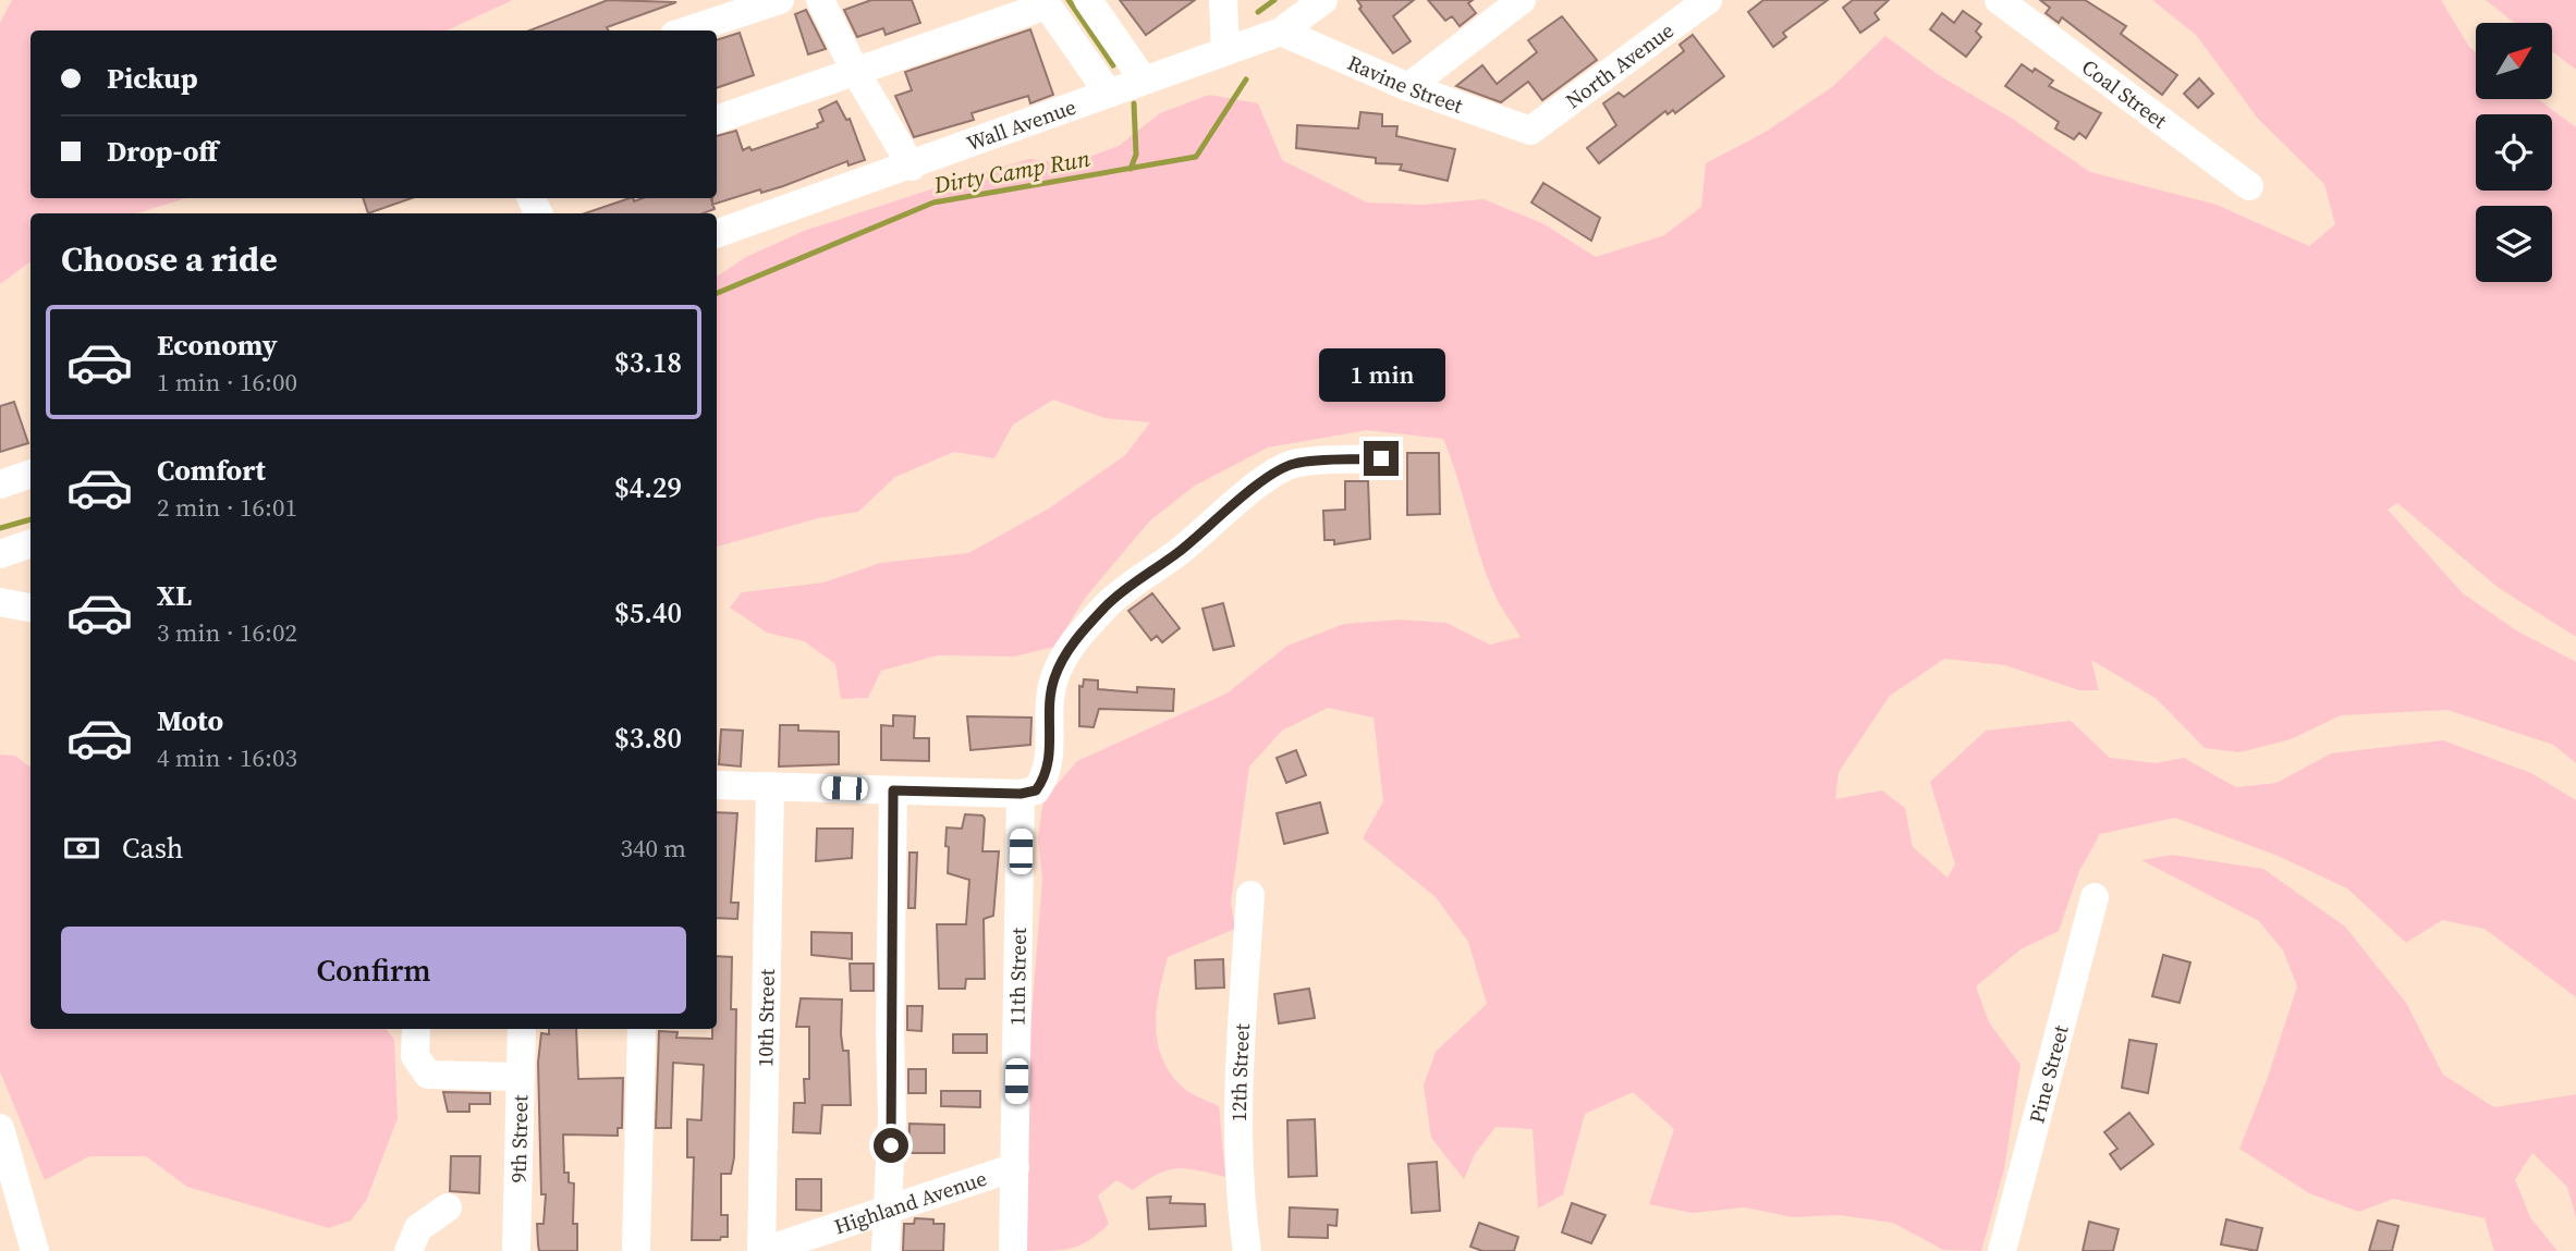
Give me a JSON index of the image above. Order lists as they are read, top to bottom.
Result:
{
  "streets": {
    "street": [
      "North Avenue",
      "Ravine Street",
      "Coal Street",
      "Wall Avenue",
      "11th Street",
      "10th Street",
      "12th Street",
      "Pine Street",
      "9th Street",
      "Highland Avenue"
    ]
  },
  "crossings": [
    ["North Avenue", "Ravine Street"],
    ["Ravine Street", "Wall Avenue"],
    ["11th Street", "Highland Avenue"],
    ["10th Street", "Highland Avenue"]
  ],
  "water": ["Dirty Camp Run"],
  "north": "top right",
  "page": {
    "banner": ["Pickup", "Drop-off"],
    "heading": "Choose a ride",
    "list": [
      {
        "name": "Economy",
        "note": "1 min · 16:00",
        "value": "$3.18"
      },
      {
        "name": "Comfort",
        "note": "2 min · 16:01",
        "value": "$4.29"
      },
      {
        "name": "XL",
        "note": "3 min · 16:02",
        "value": "$5.40"
      },
      {
        "name": "Moto",
        "note": "4 min · 16:03",
        "value": "$3.80"
      }
    ],
    "bubble": "1 min",
    "pay": ["Cash", "340 m"],
    "buttons": "Confirm"
  }
}
